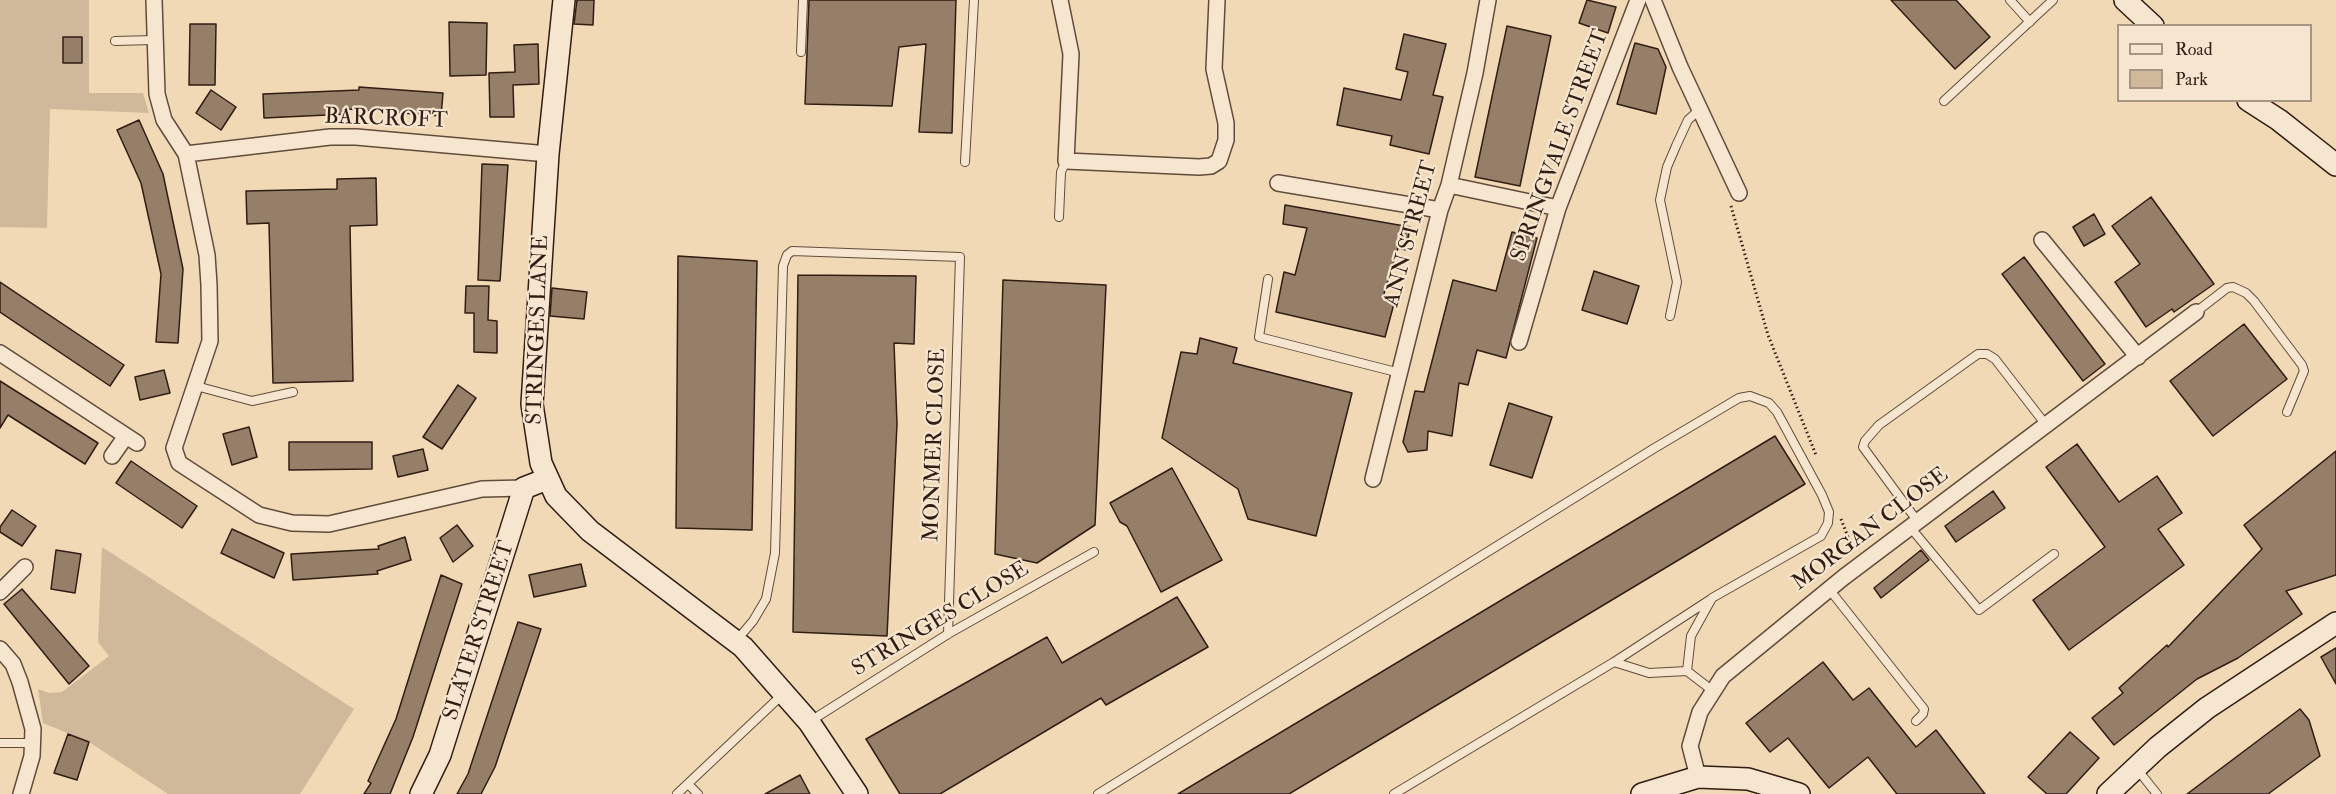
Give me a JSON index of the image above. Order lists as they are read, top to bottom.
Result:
{
  "streets": {
    "street": [
      "BARCROFT",
      "SPRINGVALE STREET",
      "ANN STREET",
      "STRINGES LANE",
      "MORGAN CLOSE",
      "SLATER STREET"
    ],
    "lane": ["MONMER CLOSE", "STRINGES CLOSE"]
  },
  "crossings": [
    ["BARCROFT", "STRINGES LANE"],
    ["STRINGES LANE", "MONMER CLOSE"],
    ["STRINGES LANE", "STRINGES CLOSE"],
    ["MONMER CLOSE", "STRINGES CLOSE"]
  ],
  "legend": ["Road", "Park"]
}
